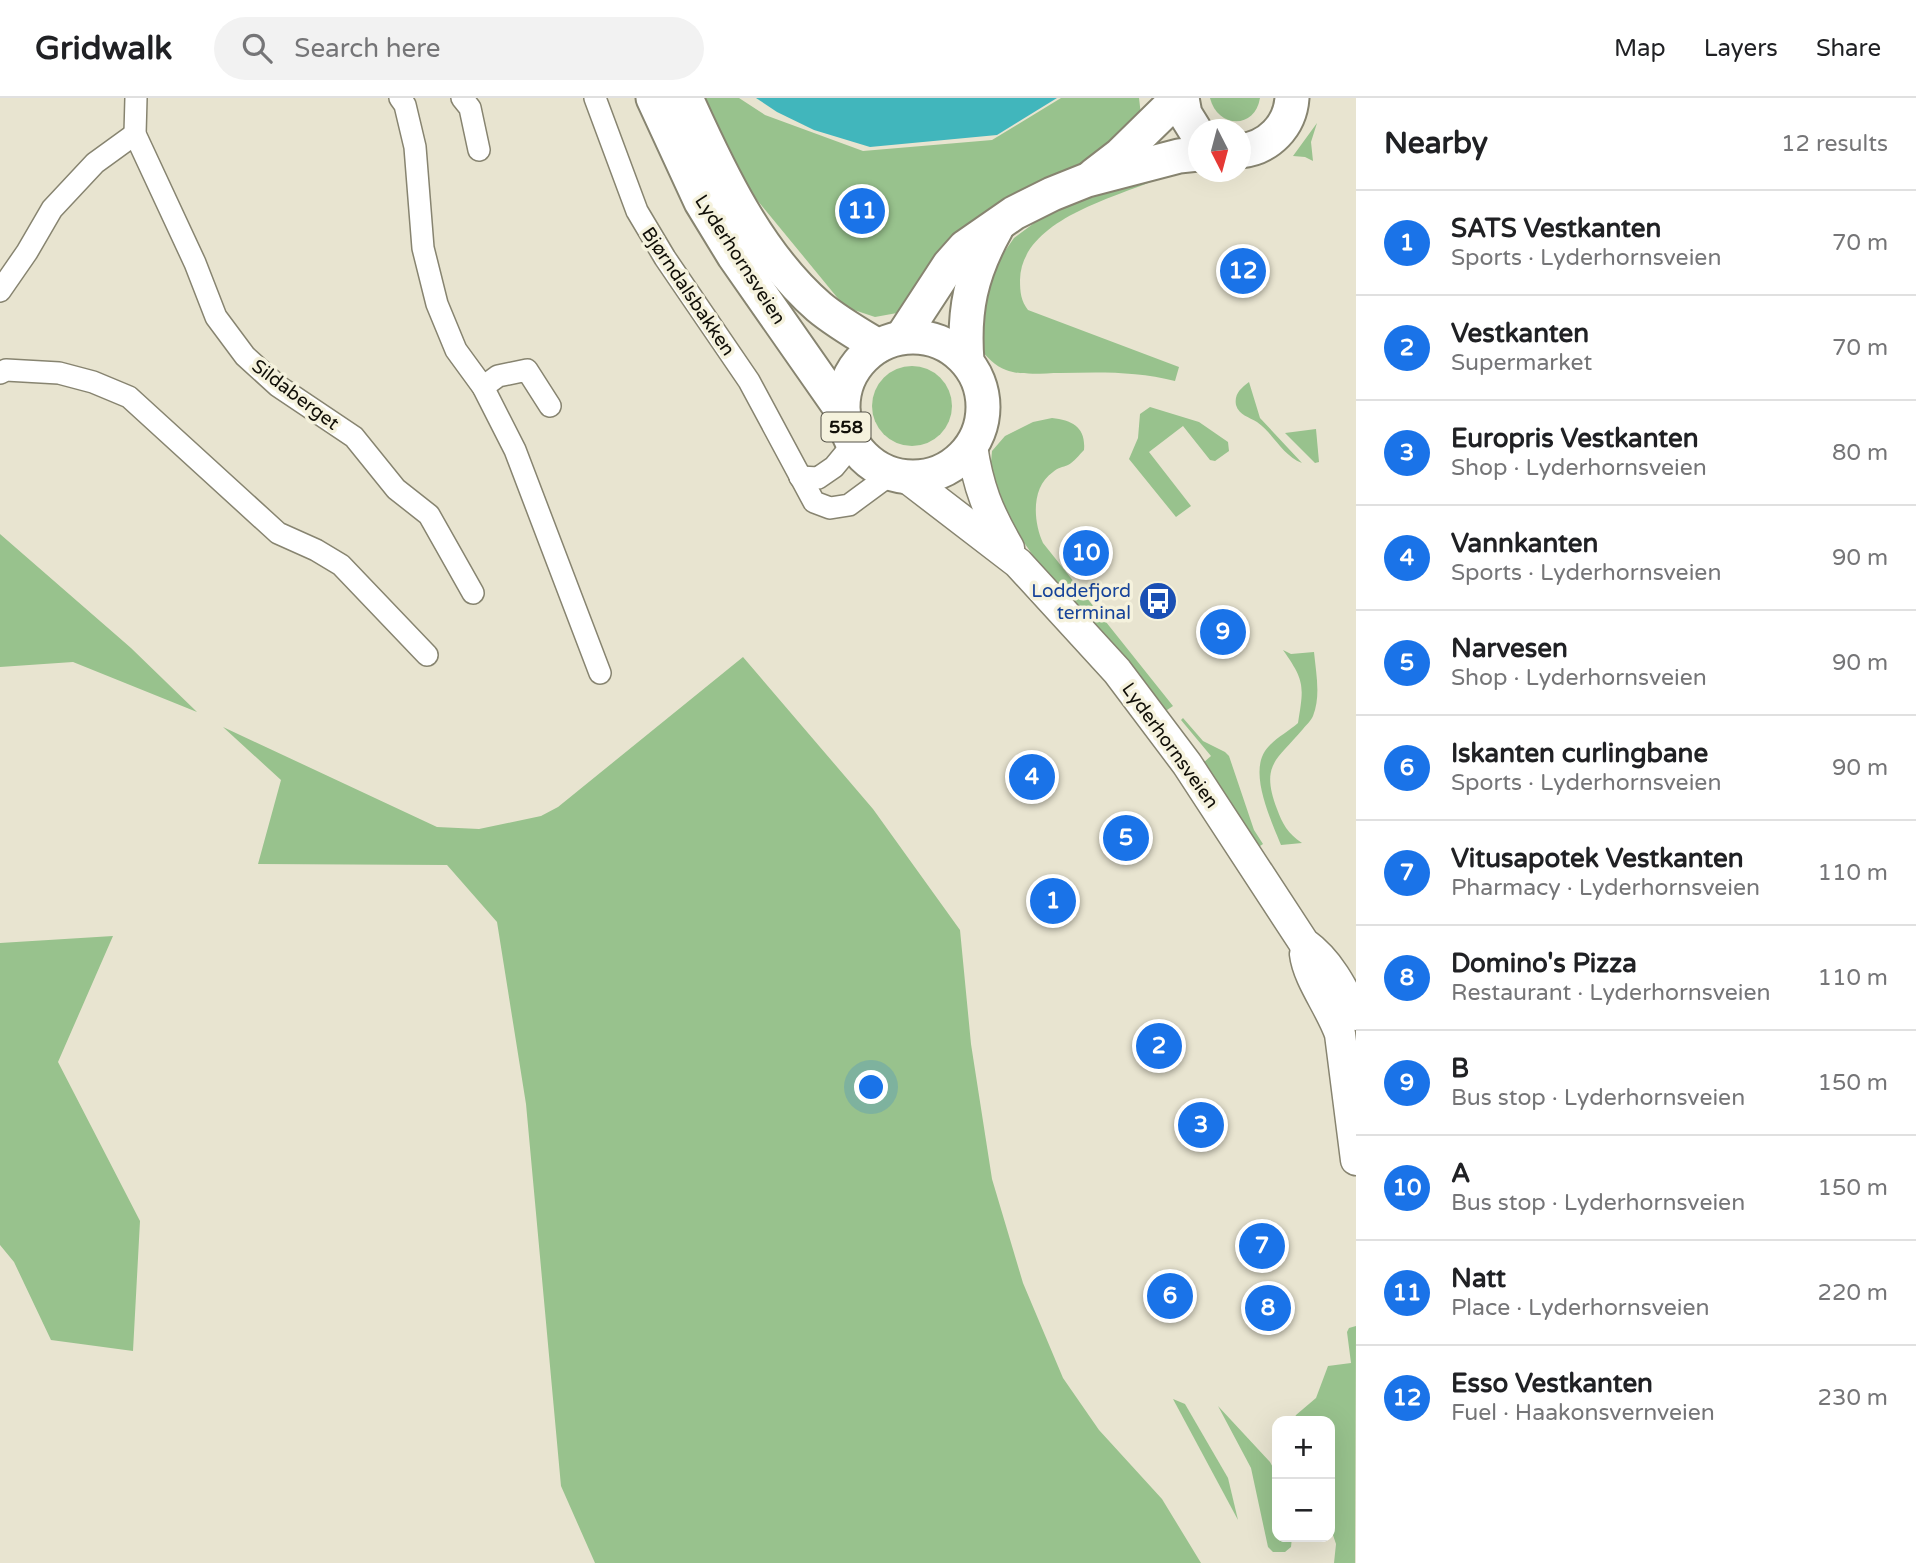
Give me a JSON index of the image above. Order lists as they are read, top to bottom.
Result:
{
  "streets": {
    "main road": ["Lyderhornsveien", "558"],
    "street": ["Bjørndalsbakken", "Sildaberget"]
  },
  "crossings": [
    ["Lyderhornsveien", "Bjørndalsbakken"],
    ["Lyderhornsveien", "558"],
    ["Bjørndalsbakken", "558"]
  ],
  "places": {
    "bus stop": ["Loddefjord terminal"]
  },
  "north": "bottom",
  "page": {
    "header": "Gridwalk",
    "search": "Search here",
    "nav": ["Map", "Layers", "Share"],
    "heading": ["Nearby", "12 results"],
    "pins": [
      "11",
      "12",
      "10",
      "9",
      "4",
      "5",
      "1",
      "2",
      "3",
      "7",
      "6",
      "8"
    ],
    "list": [
      {
        "mark": "1",
        "name": "SATS Vestkanten",
        "note": "Sports · Lyderhornsveien",
        "value": "70 m"
      },
      {
        "mark": "2",
        "name": "Vestkanten",
        "note": "Supermarket",
        "value": "70 m"
      },
      {
        "mark": "3",
        "name": "Europris Vestkanten",
        "note": "Shop · Lyderhornsveien",
        "value": "80 m"
      },
      {
        "mark": "4",
        "name": "Vannkanten",
        "note": "Sports · Lyderhornsveien",
        "value": "90 m"
      },
      {
        "mark": "5",
        "name": "Narvesen",
        "note": "Shop · Lyderhornsveien",
        "value": "90 m"
      },
      {
        "mark": "6",
        "name": "Iskanten curlingbane",
        "note": "Sports · Lyderhornsveien",
        "value": "90 m"
      },
      {
        "mark": "7",
        "name": "Vitusapotek Vestkanten",
        "note": "Pharmacy · Lyderhornsveien",
        "value": "110 m"
      },
      {
        "mark": "8",
        "name": "Domino's Pizza",
        "note": "Restaurant · Lyderhornsveien",
        "value": "110 m"
      },
      {
        "mark": "9",
        "name": "B",
        "note": "Bus stop · Lyderhornsveien",
        "value": "150 m"
      },
      {
        "mark": "10",
        "name": "A",
        "note": "Bus stop · Lyderhornsveien",
        "value": "150 m"
      },
      {
        "mark": "11",
        "name": "Natt",
        "note": "Place · Lyderhornsveien",
        "value": "220 m"
      },
      {
        "mark": "12",
        "name": "Esso Vestkanten",
        "note": "Fuel · Haakonsvernveien",
        "value": "230 m"
      }
    ],
    "map_buttons": ["+", "−"]
  }
}
